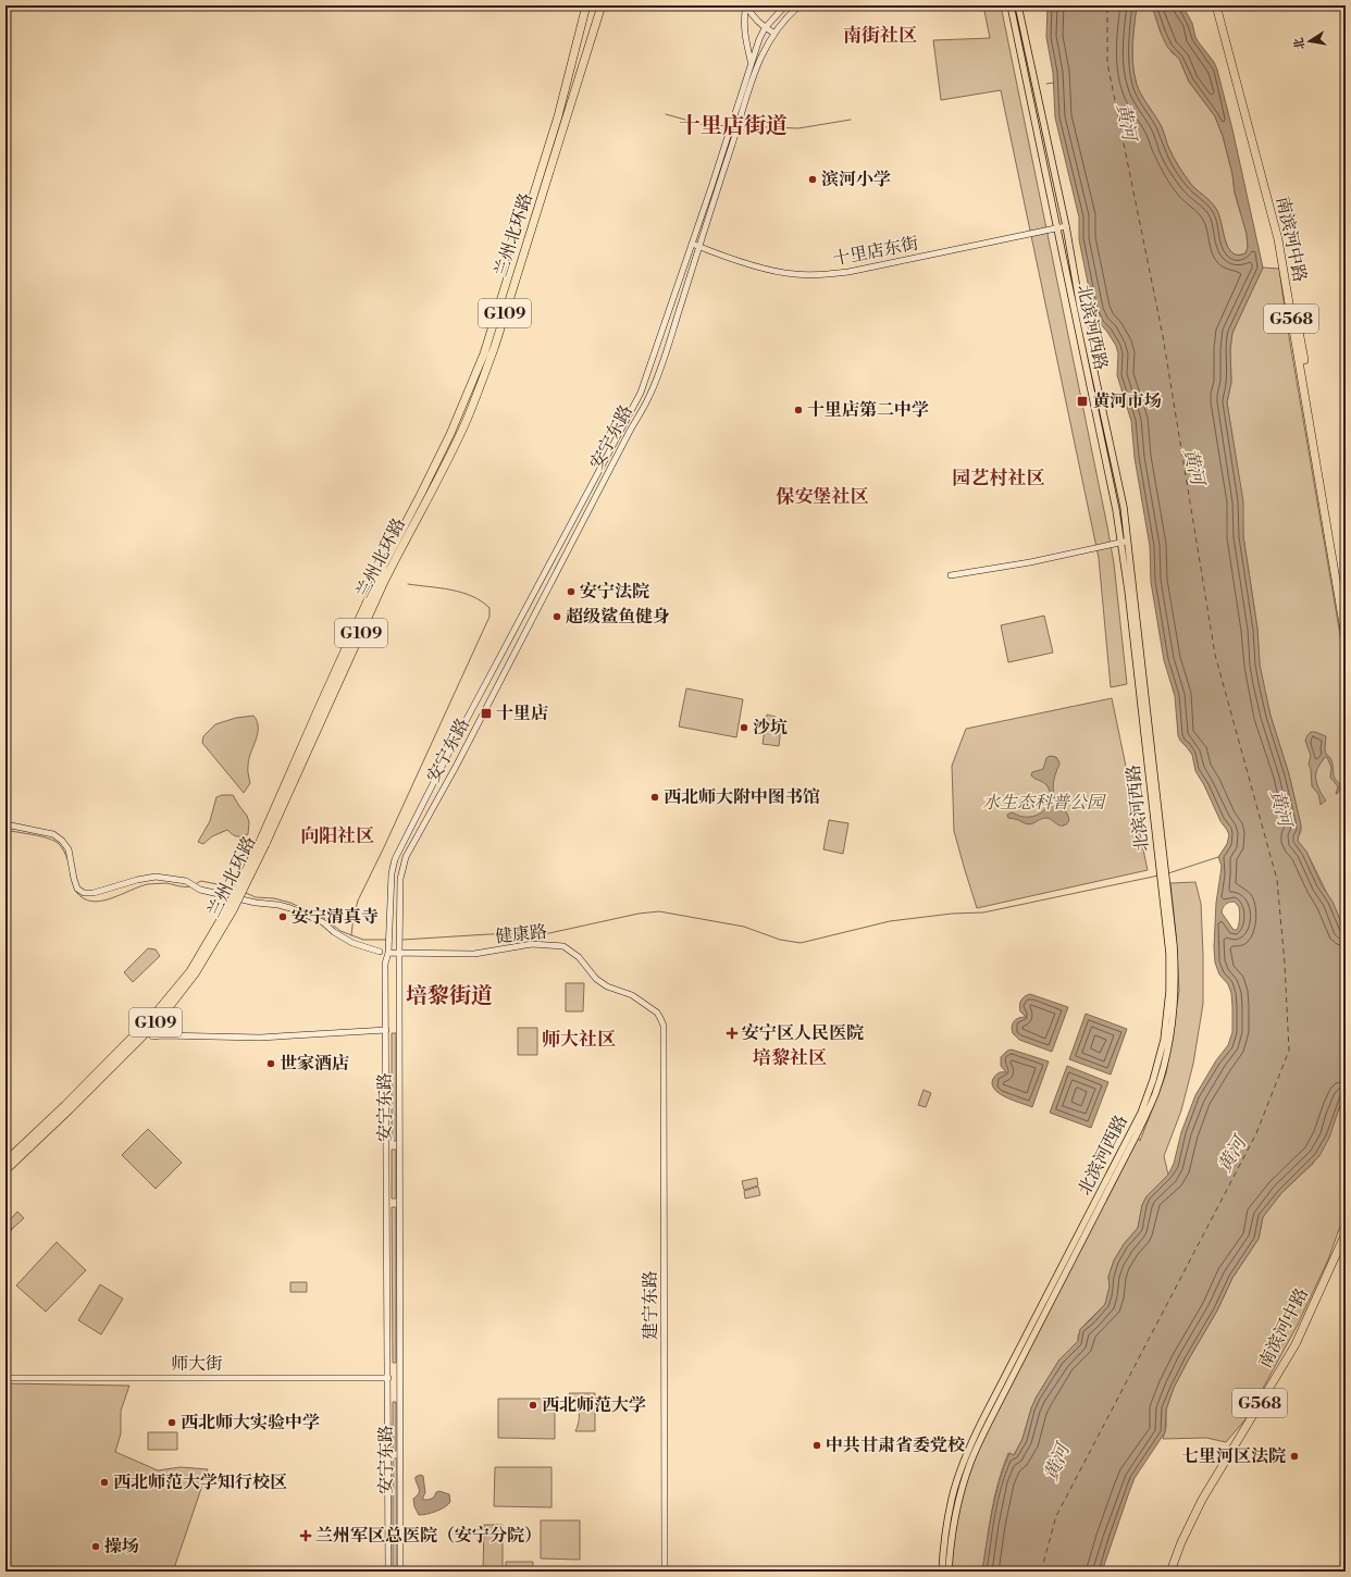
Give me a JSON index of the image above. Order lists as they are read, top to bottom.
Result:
{
  "streets": {
    "highway": [
      "兰州北环路",
      "南滨河中路",
      "G109",
      "G568"
    ],
    "main road": [
      "十里店东街",
      "北滨河西路",
      "安宁东路",
      "健康路",
      "建宁东路",
      "师大街"
    ]
  },
  "crossings": [
    ["十里店东街", "北滨河西路"],
    ["十里店东街", "安宁东路"],
    ["安宁东路", "健康路"],
    ["安宁东路", "师大街"],
    ["健康路", "建宁东路"]
  ],
  "districts": [
    "南街社区",
    "十里店街道",
    "园艺村社区",
    "保安堡社区",
    "向阳社区",
    "培黎街道",
    "师大社区",
    "培黎社区"
  ],
  "water": ["黄河"],
  "parks": ["水生态科普公园"],
  "places": {
    "other": [
      "滨河小学",
      "十里店第二中学",
      "安宁法院",
      "超级鲨鱼健身",
      "沙坑",
      "西北师大附中图书馆",
      "安宁清真寺",
      "世家酒店",
      "西北师范大学",
      "西北师大实验中学",
      "中共甘肃省委党校",
      "七里河区法院",
      "西北师范大学知行校区",
      "操场"
    ],
    "transit": ["黄河市场", "十里店"],
    "health": ["安宁区人民医院", "兰州军区总医院（安宁分院）"]
  },
  "north": "left"
}
